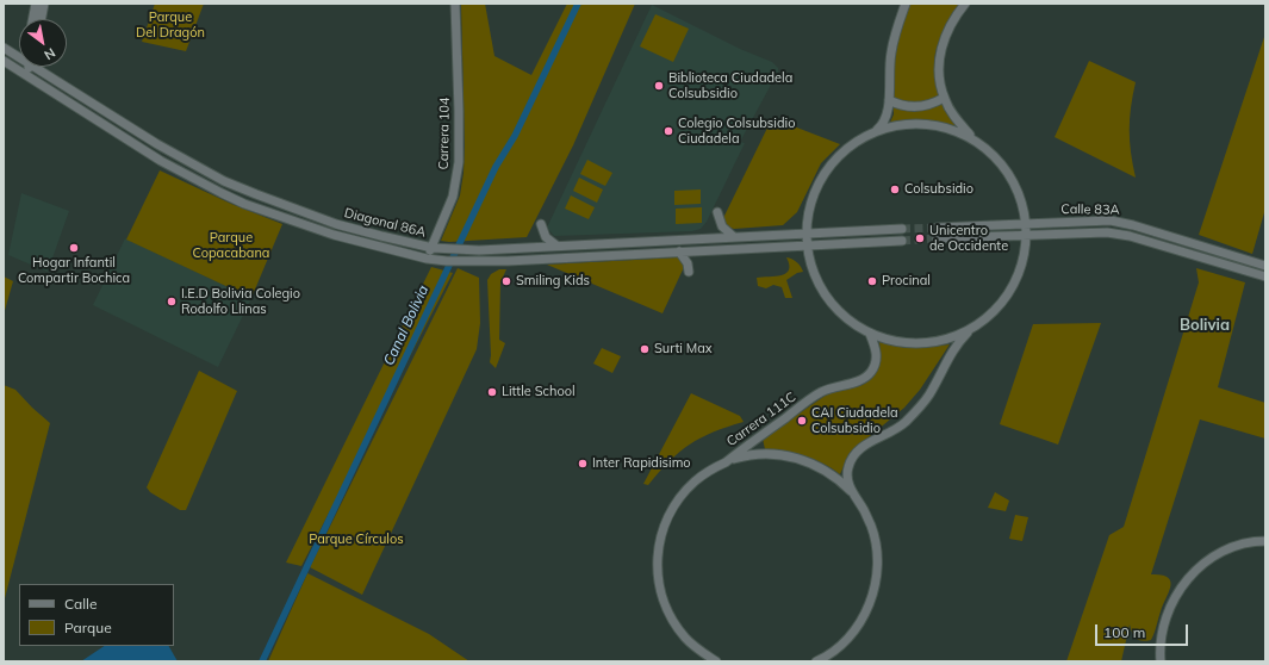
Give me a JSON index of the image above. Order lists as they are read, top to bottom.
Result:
{
  "streets": {
    "street": [
      "Carrera 104",
      "Calle 83A",
      "Diagonal 86A",
      "Carrera 111C"
    ]
  },
  "crossings": [
    ["Carrera 104", "Diagonal 86A"]
  ],
  "districts": ["Bolivia"],
  "water": ["Canal Bolivia"],
  "parks": ["Parque Del Dragón", "Parque Copacabana", "Parque Círculos"],
  "places": [
    "Biblioteca Ciudadela Colsubsidio",
    "Colegio Colsubsidio Ciudadela",
    "Colsubsidio",
    "Unicentro de Occidente",
    "Hogar Infantil Compartir Bochica",
    "Smiling Kids",
    "Procinal",
    "I.E.D Bolivia Colegio Rodolfo Llinas",
    "Surti Max",
    "Little School",
    "CAI Ciudadela Colsubsidio",
    "Inter Rapidisimo"
  ],
  "legend": ["Calle", "Parque"],
  "scale_bar": "100 m",
  "north": "bottom right"
}
